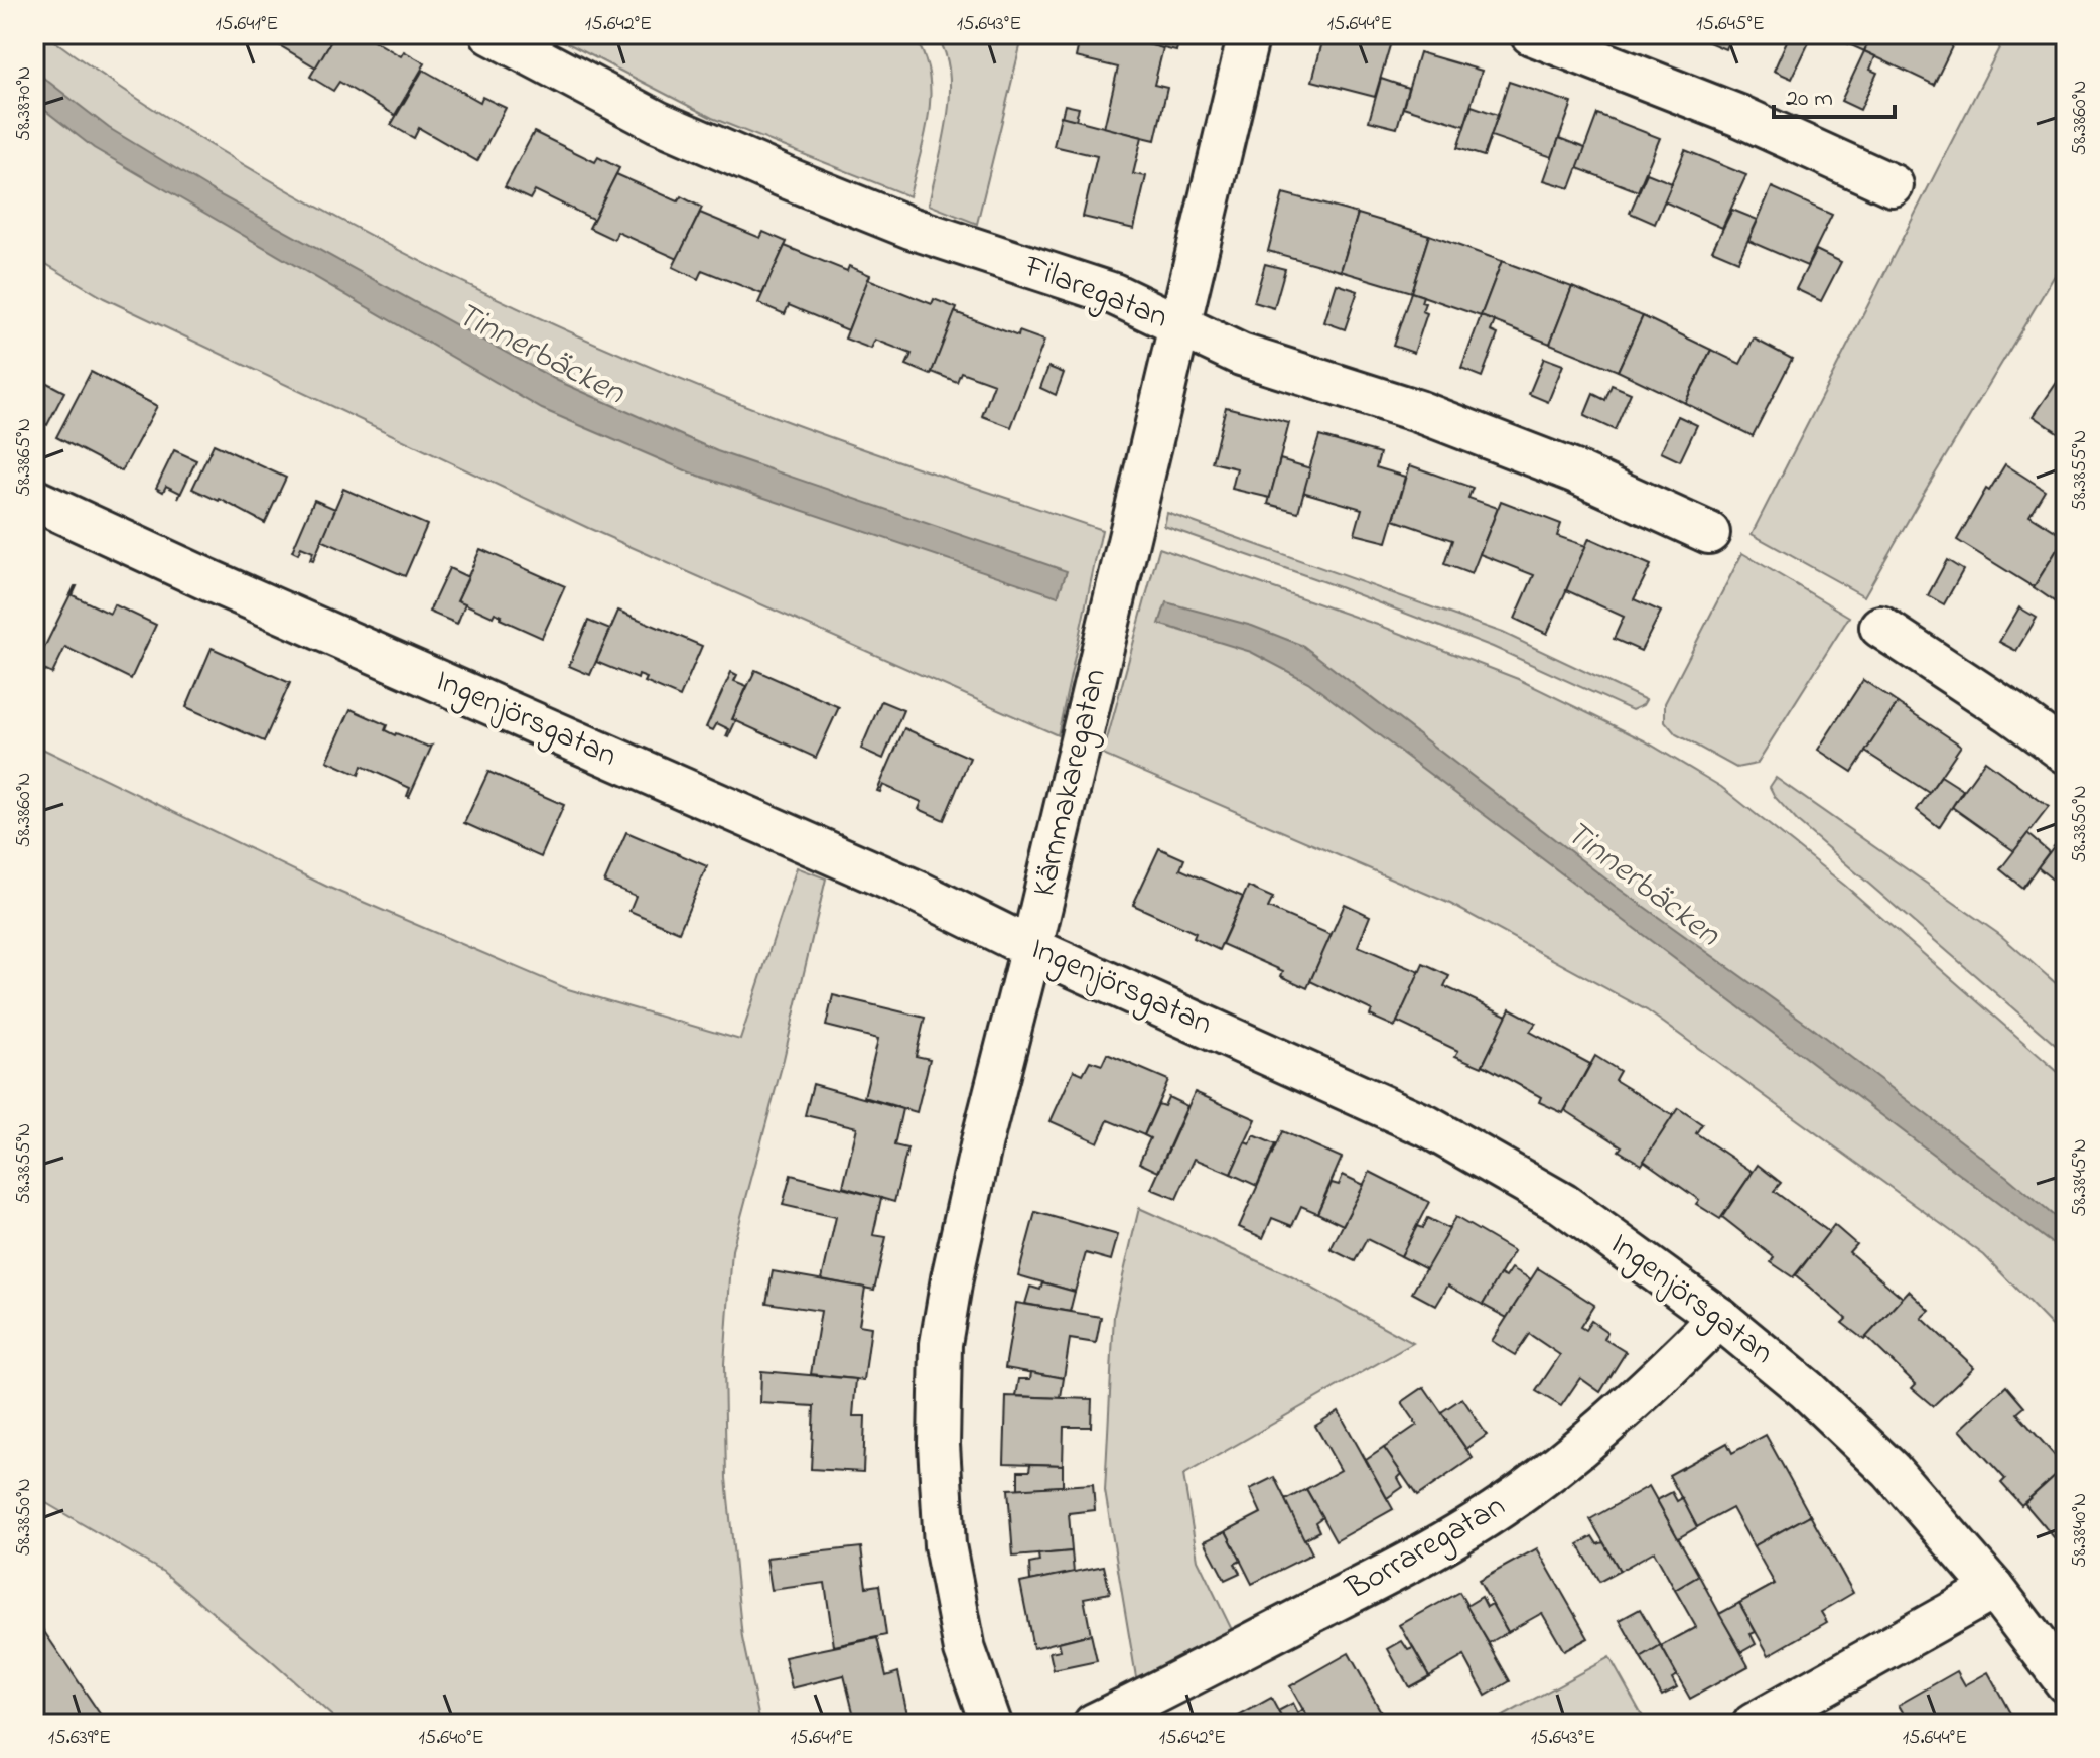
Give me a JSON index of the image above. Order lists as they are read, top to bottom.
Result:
{
  "streets": {
    "street": [
      "Filaregatan",
      "Ingenjörsgatan",
      "Kärnmakaregatan",
      "Borraregatan"
    ]
  },
  "crossings": [
    ["Filaregatan", "Kärnmakaregatan"],
    ["Ingenjörsgatan", "Kärnmakaregatan"],
    ["Ingenjörsgatan", "Borraregatan"]
  ],
  "water": ["Tinnerbäcken"],
  "scale_bar": "20 m",
  "coordinates": [
    "15.641°E",
    "15.642°E",
    "15.643°E",
    "15.644°E",
    "15.645°E",
    "58.3870°N",
    "58.3860°N",
    "58.3865°N",
    "58.3855°N",
    "58.3850°N",
    "58.3845°N",
    "58.3840°N",
    "15.639°E",
    "15.640°E"
  ]
}
